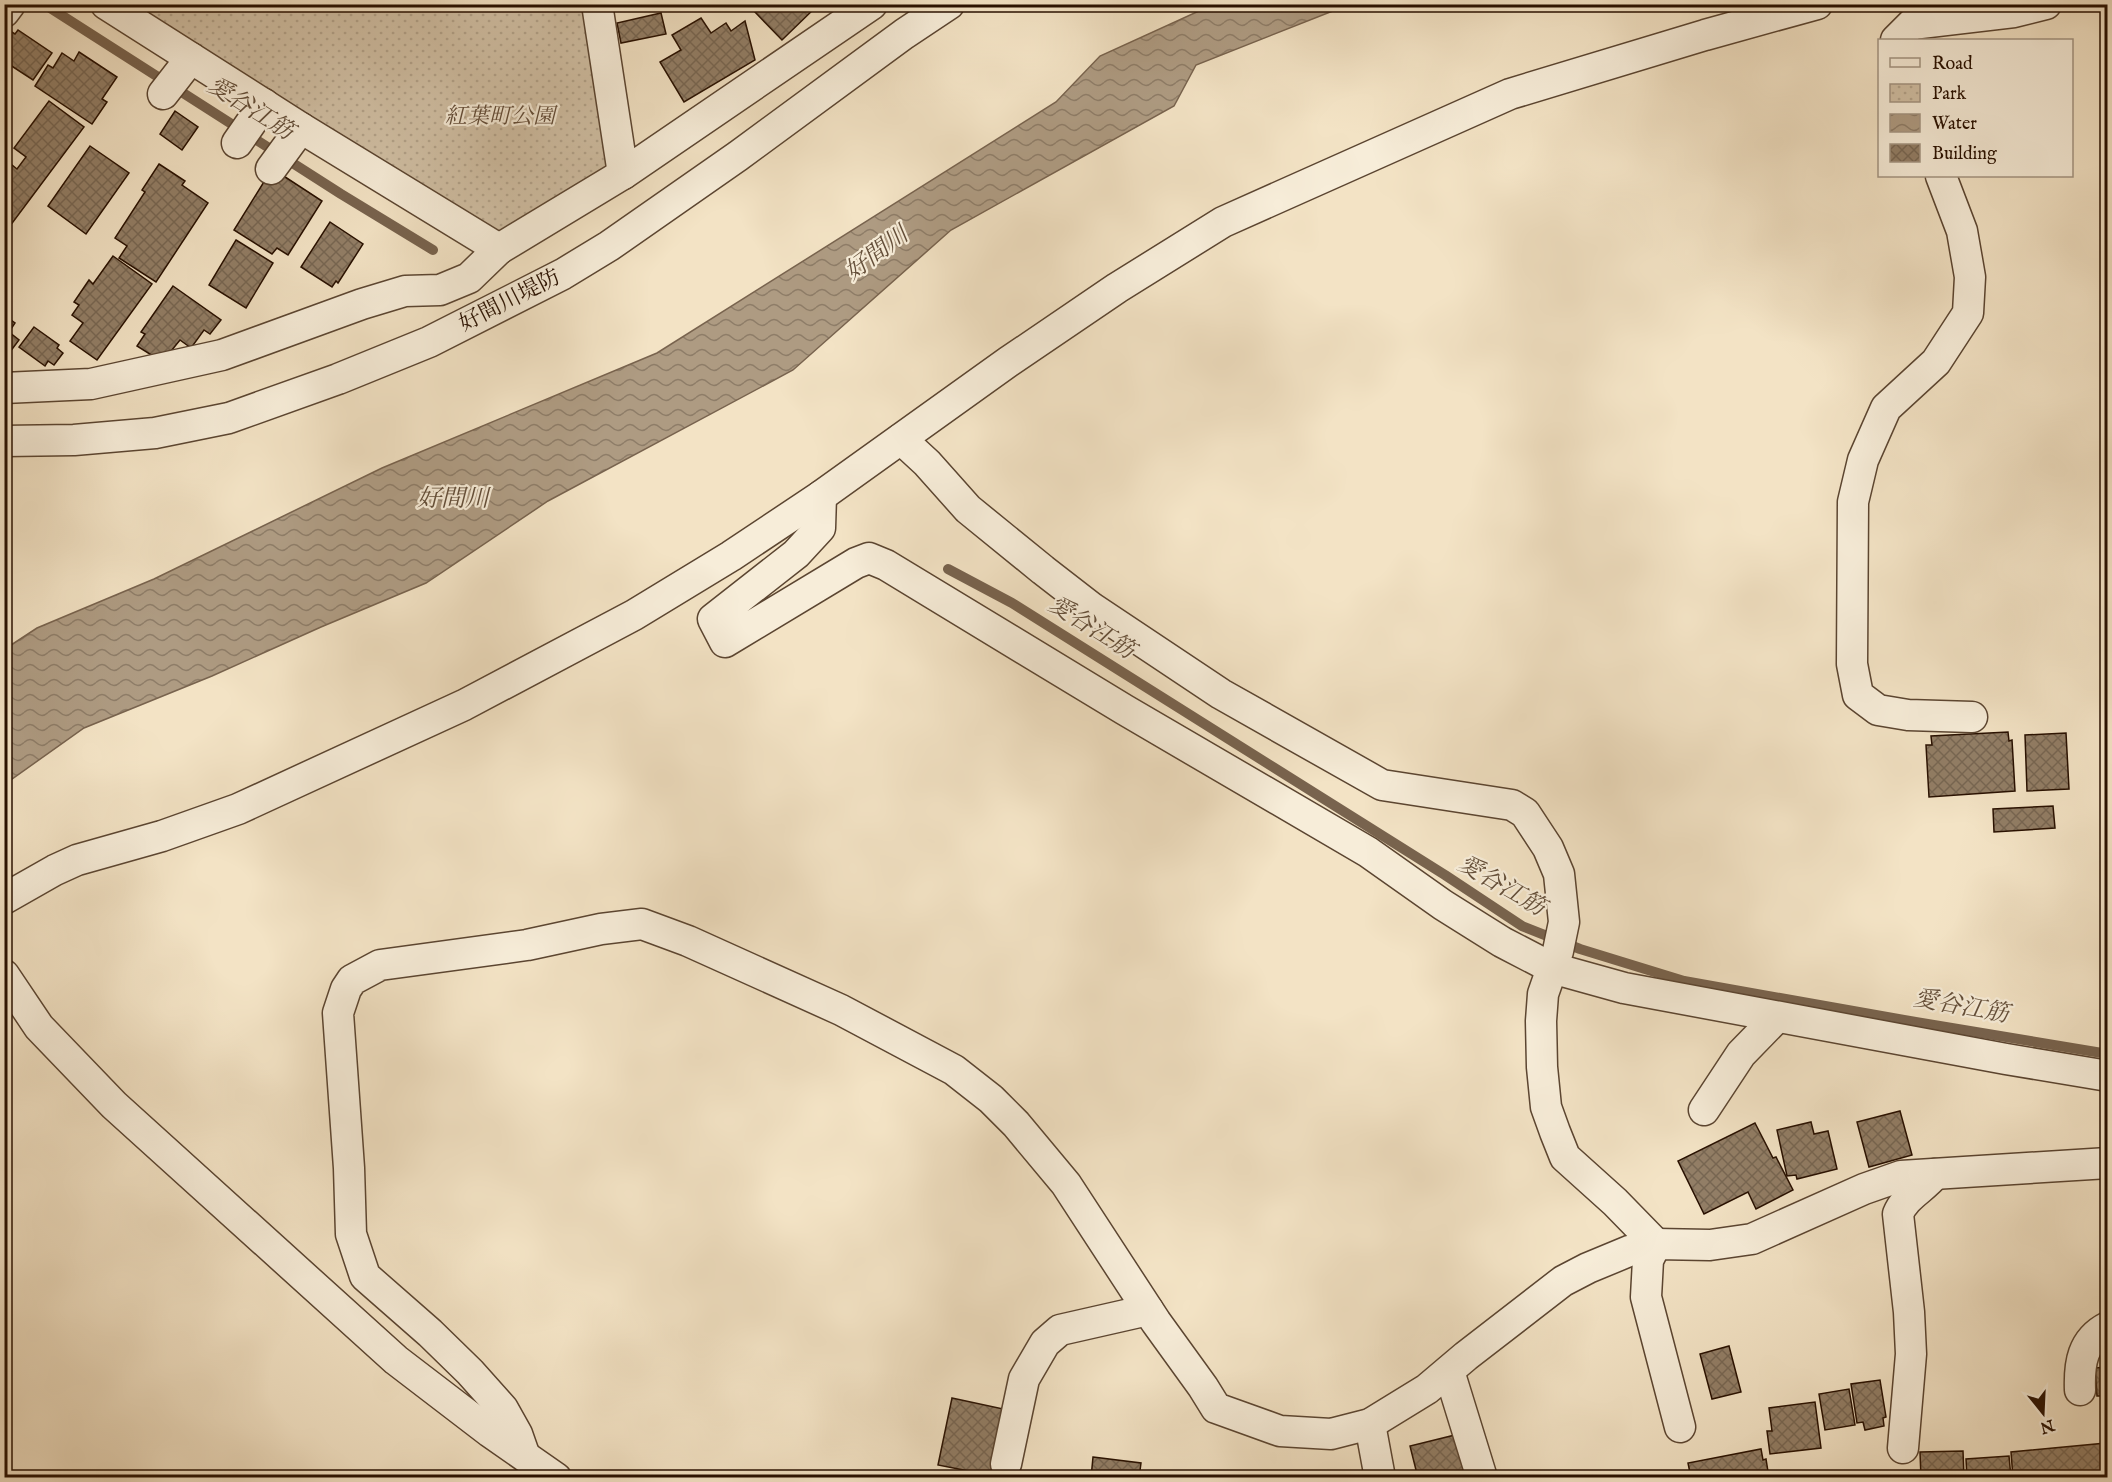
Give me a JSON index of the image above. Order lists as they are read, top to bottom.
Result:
{
  "streets": {
    "street": ["好間川堤防"]
  },
  "water": ["愛谷江筋", "好間川"],
  "parks": ["紅葉町公園"],
  "legend": [
    "Road",
    "Park",
    "Water",
    "Building"
  ],
  "north": "bottom"
}
